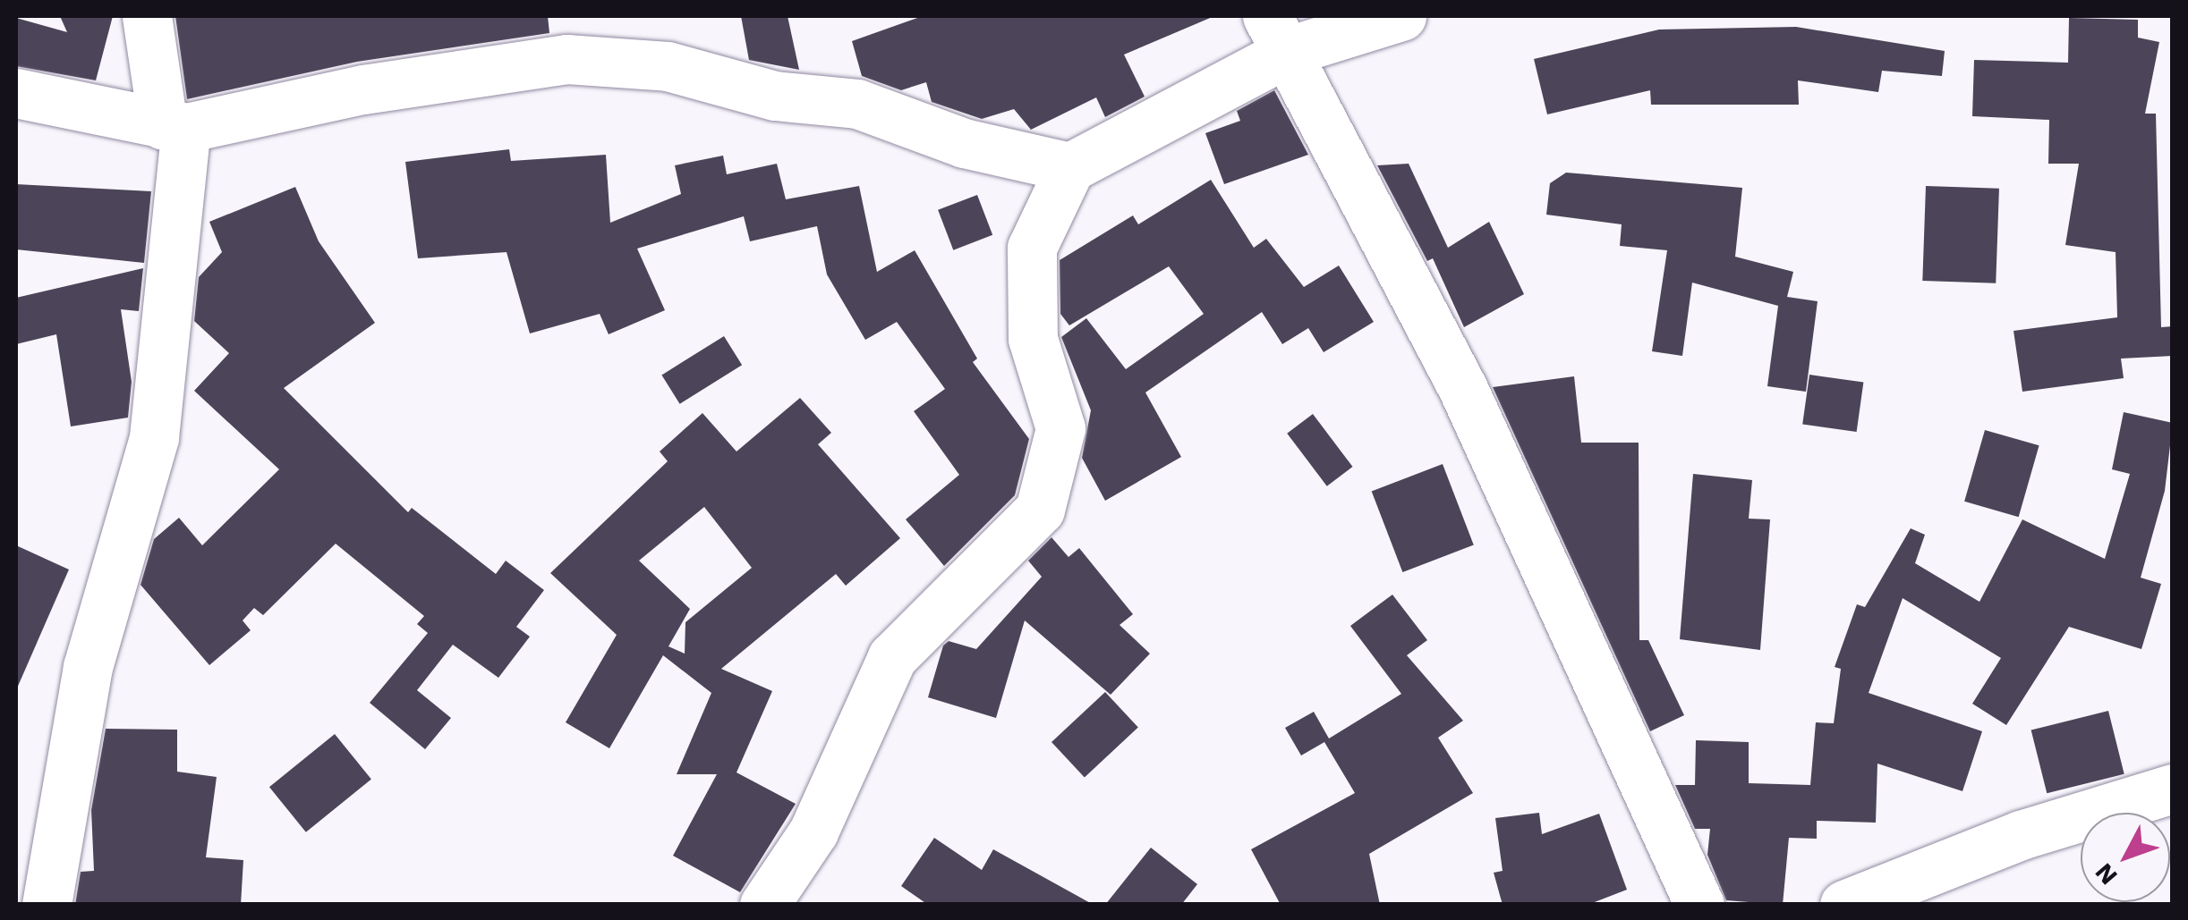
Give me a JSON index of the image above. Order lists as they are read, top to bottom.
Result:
{
  "north": "bottom left"
}
